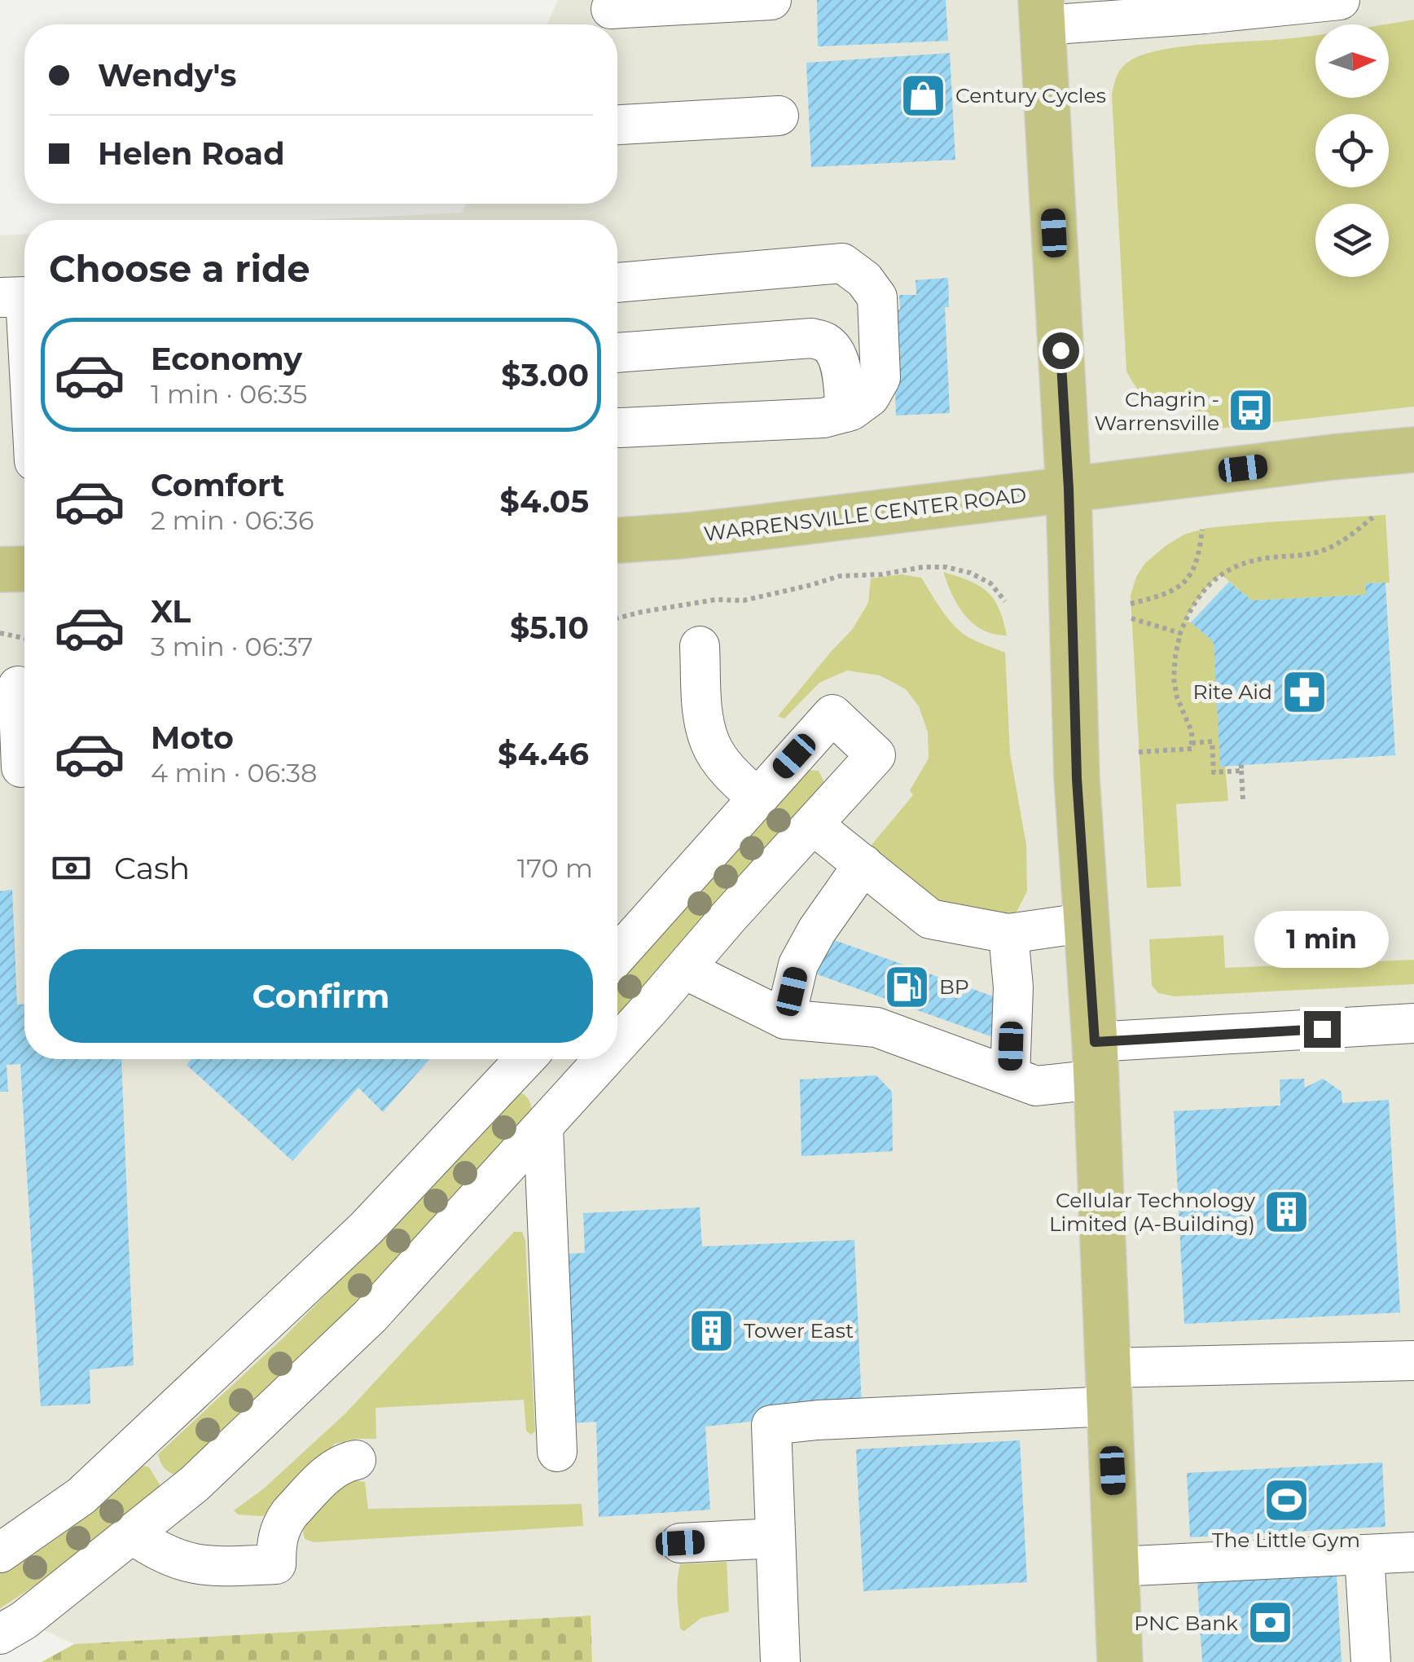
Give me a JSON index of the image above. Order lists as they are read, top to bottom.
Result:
{
  "streets": {
    "main road": ["WARRENSVILLE CENTER ROAD"]
  },
  "places": {
    "shop": ["Century Cycles"],
    "bus stop": ["Chagrin - Warrensville"],
    "pharmacy": ["Rite Aid"],
    "fuel station": ["BP"],
    "building": ["Cellular Technology Limited (A-Building)", "Tower East"],
    "sports": ["The Little Gym"],
    "bank": ["PNC Bank"]
  },
  "north": "right",
  "page": {
    "banner": ["Wendy's", "Helen Road"],
    "heading": "Choose a ride",
    "list": [
      {
        "name": "Economy",
        "note": "1 min · 06:35",
        "value": "$3.00"
      },
      {
        "name": "Comfort",
        "note": "2 min · 06:36",
        "value": "$4.05"
      },
      {
        "name": "XL",
        "note": "3 min · 06:37",
        "value": "$5.10"
      },
      {
        "name": "Moto",
        "note": "4 min · 06:38",
        "value": "$4.46"
      }
    ],
    "pay": ["Cash", "170 m"],
    "bubble": "1 min",
    "buttons": "Confirm"
  }
}
